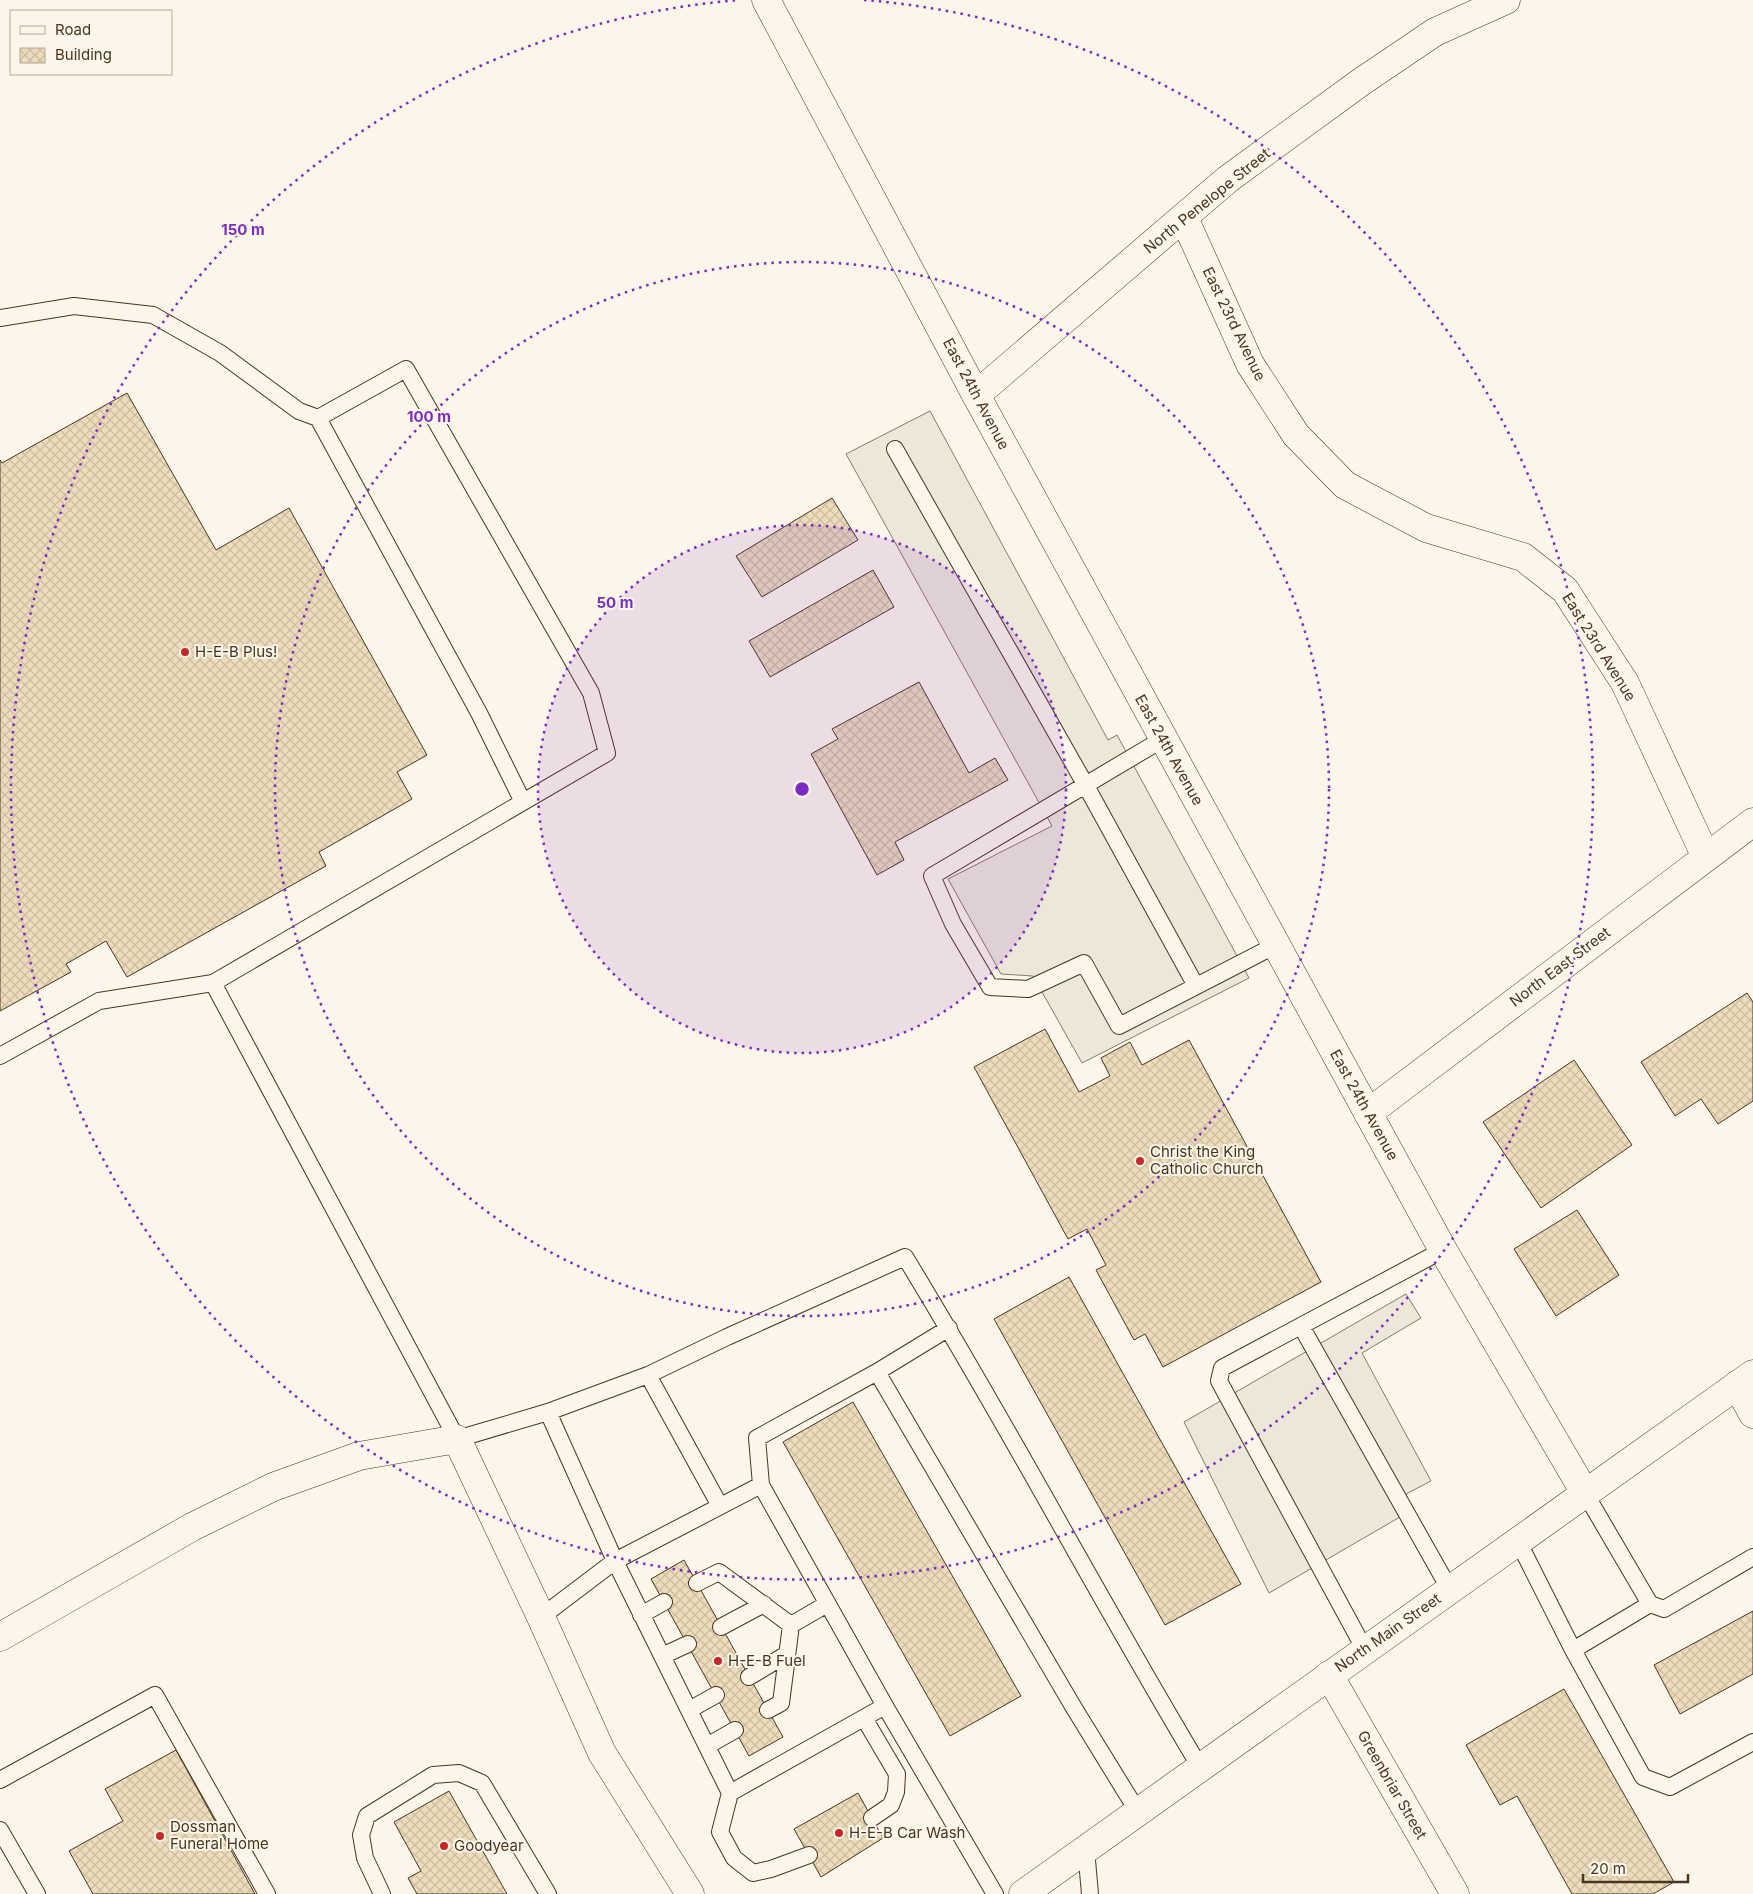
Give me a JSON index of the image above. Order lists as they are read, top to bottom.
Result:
{
  "streets": {
    "street": [
      "North Penelope Street",
      "East 23rd Avenue",
      "East 24th Avenue",
      "North East Street",
      "North Main Street",
      "Greenbriar Street"
    ]
  },
  "crossings": [
    ["North Penelope Street", "East 23rd Avenue"],
    ["North Penelope Street", "East 24th Avenue"],
    ["East 23rd Avenue", "North East Street"],
    ["East 24th Avenue", "North East Street"],
    ["East 24th Avenue", "North Main Street"],
    ["North Main Street", "Greenbriar Street"]
  ],
  "places": [
    "H-E-B Plus!",
    "Christ the King Catholic Church",
    "H-E-B Fuel",
    "H-E-B Car Wash",
    "Dossman Funeral Home",
    "Goodyear"
  ],
  "legend": ["Road", "Building"],
  "scale_bar": "20 m",
  "rings": ["150 m", "100 m", "50 m"]
}
